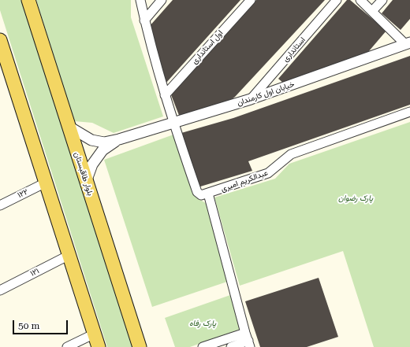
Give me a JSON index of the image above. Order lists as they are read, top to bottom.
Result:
{
  "streets": {
    "main road": ["بلوار طاقبستان"],
    "street": [
      "اول استانداری",
      "استانداری",
      "خیابان اول کارمندان",
      "عبدالکریم امیری",
      "۱۲۲",
      "۱۲۱"
    ]
  },
  "crossings": [
    ["استانداری", "خیابان اول کارمندان"]
  ],
  "parks": ["پارک رضوان", "پارک رفاه"],
  "scale_bar": "50 m"
}
